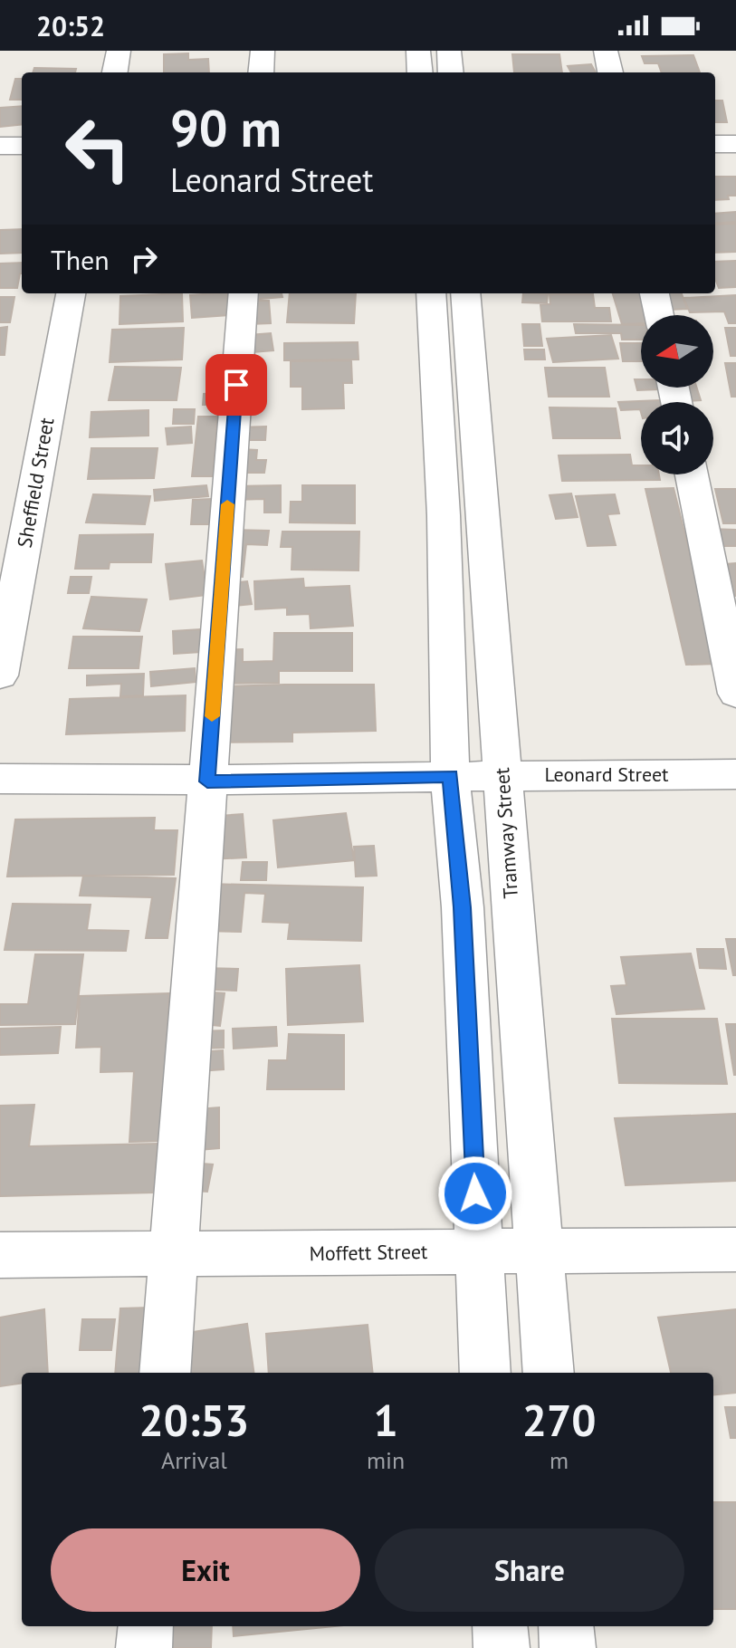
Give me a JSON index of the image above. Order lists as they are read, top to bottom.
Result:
{
  "streets": {
    "street": [
      "Sheffield Street",
      "Leonard Street",
      "Tramway Street",
      "Moffett Street"
    ]
  },
  "crossings": [
    ["Leonard Street", "Tramway Street"],
    ["Tramway Street", "Moffett Street"]
  ],
  "north": "left",
  "page": {
    "status": "20:52",
    "turn": ["90 m", "Leonard Street"],
    "then": "Then",
    "eta": [
      "20:53",
      "Arrival",
      "1",
      "min",
      "270",
      "m"
    ],
    "buttons": ["Exit", "Share"]
  }
}
